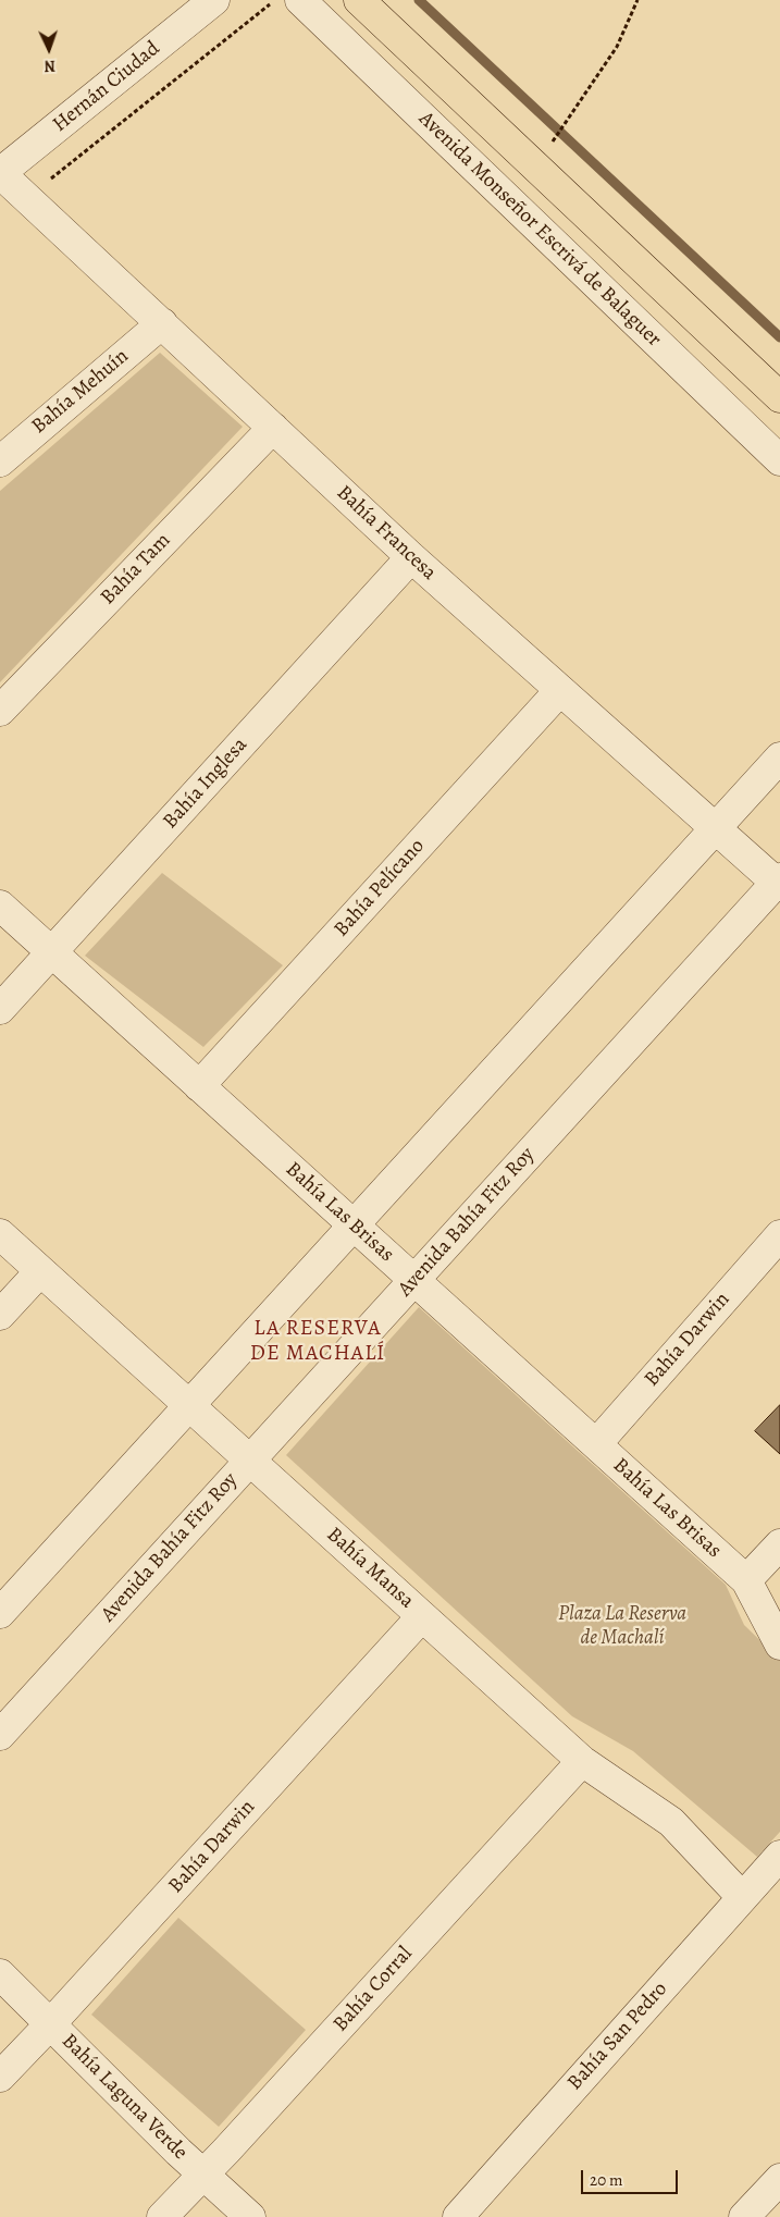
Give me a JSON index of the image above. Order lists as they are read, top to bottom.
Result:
{
  "streets": {
    "main road": ["Avenida Monseñor Escrivá de Balaguer"],
    "street": [
      "Hernán Ciudad",
      "Bahía Mehuín",
      "Bahía Francesa",
      "Bahía Tam",
      "Bahía Inglesa",
      "Bahía Pelícano",
      "Bahía Las Brisas",
      "Avenida Bahía Fitz Roy",
      "Bahía Darwin",
      "Bahía Mansa",
      "Bahía Corral",
      "Bahía San Pedro",
      "Bahía Laguna Verde"
    ]
  },
  "crossings": [
    ["Hernán Ciudad", "Bahía Francesa"],
    ["Bahía Mehuín", "Bahía Francesa"],
    ["Bahía Francesa", "Bahía Tam"],
    ["Bahía Francesa", "Bahía Inglesa"],
    ["Bahía Francesa", "Bahía Pelícano"],
    ["Bahía Francesa", "Avenida Bahía Fitz Roy"],
    ["Bahía Inglesa", "Bahía Las Brisas"],
    ["Bahía Pelícano", "Bahía Las Brisas"],
    ["Bahía Las Brisas", "Avenida Bahía Fitz Roy"],
    ["Bahía Las Brisas", "Bahía Darwin"],
    ["Avenida Bahía Fitz Roy", "Bahía Mansa"],
    ["Bahía Darwin", "Bahía Mansa"],
    ["Bahía Darwin", "Bahía Laguna Verde"],
    ["Bahía Mansa", "Bahía Corral"],
    ["Bahía Mansa", "Bahía San Pedro"],
    ["Bahía Corral", "Bahía Laguna Verde"]
  ],
  "districts": ["LA RESERVA DE MACHALÍ"],
  "parks": ["Plaza La Reserva de Machalí"],
  "scale_bar": "20 m",
  "north": "bottom"
}
